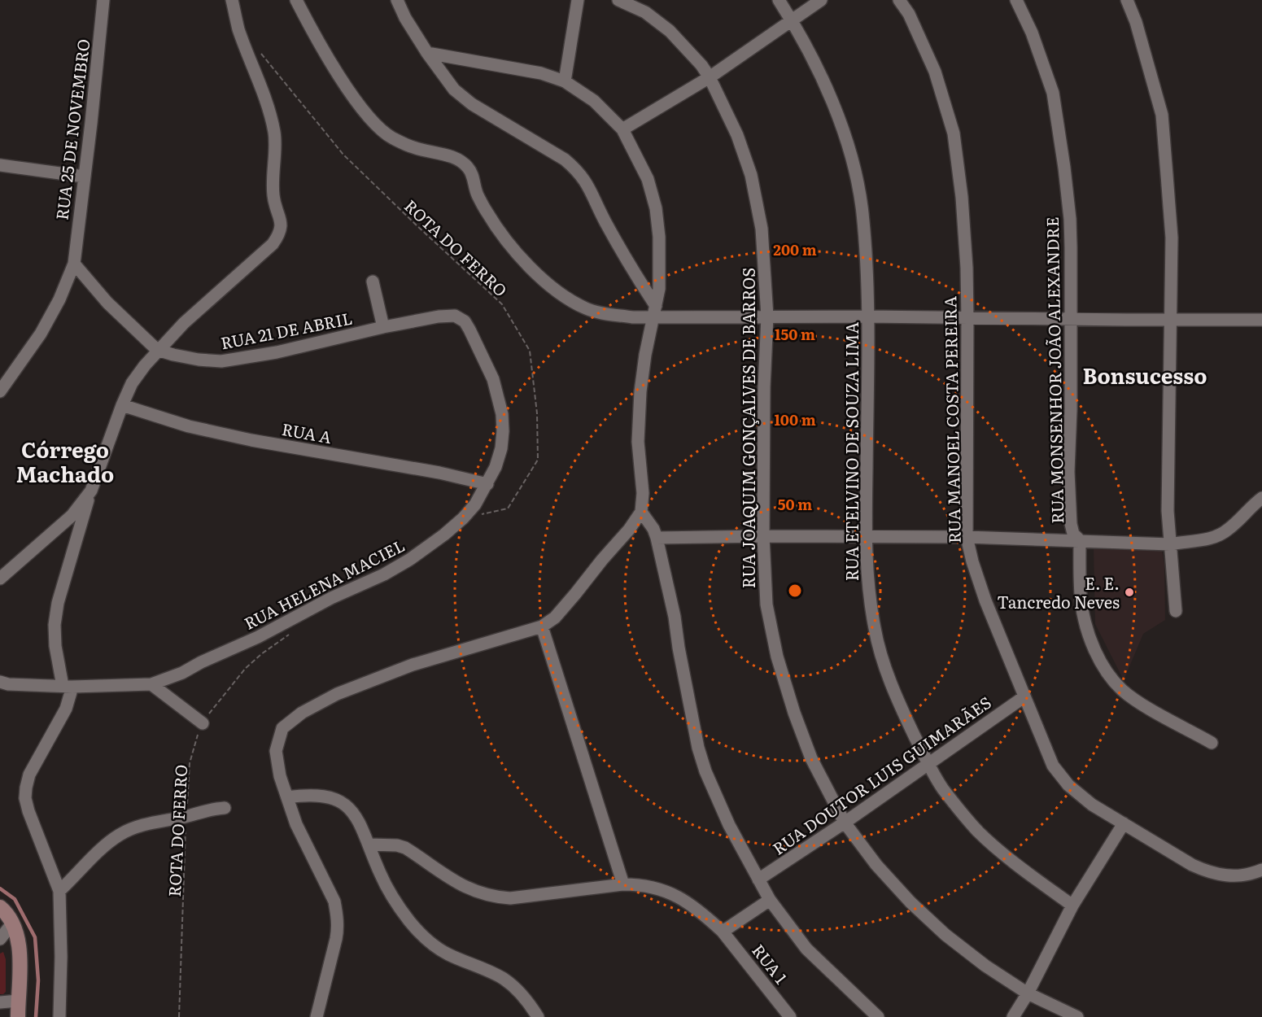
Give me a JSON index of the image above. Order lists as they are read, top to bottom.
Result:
{
  "streets": {
    "street": [
      "RUA 25 DE NOVEMBRO",
      "RUA 21 DE ABRIL",
      "RUA MONSENHOR JOÃO ALEXANDRE",
      "RUA MANOEL COSTA PEREIRA",
      "RUA JOAQUIM GONÇALVES DE BARROS",
      "RUA A",
      "RUA ETELVINO DE SOUZA LIMA",
      "RUA HELENA MACIEL",
      "RUA DOUTOR LUIS GUIMARÃES",
      "RUA 1"
    ],
    "path": ["ROTA DO FERRO"]
  },
  "crossings": [
    ["RUA 25 DE NOVEMBRO", "RUA 21 DE ABRIL"],
    ["ROTA DO FERRO", "RUA HELENA MACIEL"],
    ["RUA 21 DE ABRIL", "RUA HELENA MACIEL"],
    ["RUA MANOEL COSTA PEREIRA", "RUA DOUTOR LUIS GUIMARÃES"],
    ["RUA JOAQUIM GONÇALVES DE BARROS", "RUA DOUTOR LUIS GUIMARÃES"],
    ["RUA A", "RUA HELENA MACIEL"],
    ["RUA ETELVINO DE SOUZA LIMA", "RUA DOUTOR LUIS GUIMARÃES"]
  ],
  "districts": ["Bonsucesso", "Córrego Machado"],
  "places": ["E. E. Tancredo Neves"],
  "rings": [
    "200 m",
    "150 m",
    "100 m",
    "50 m"
  ]
}
